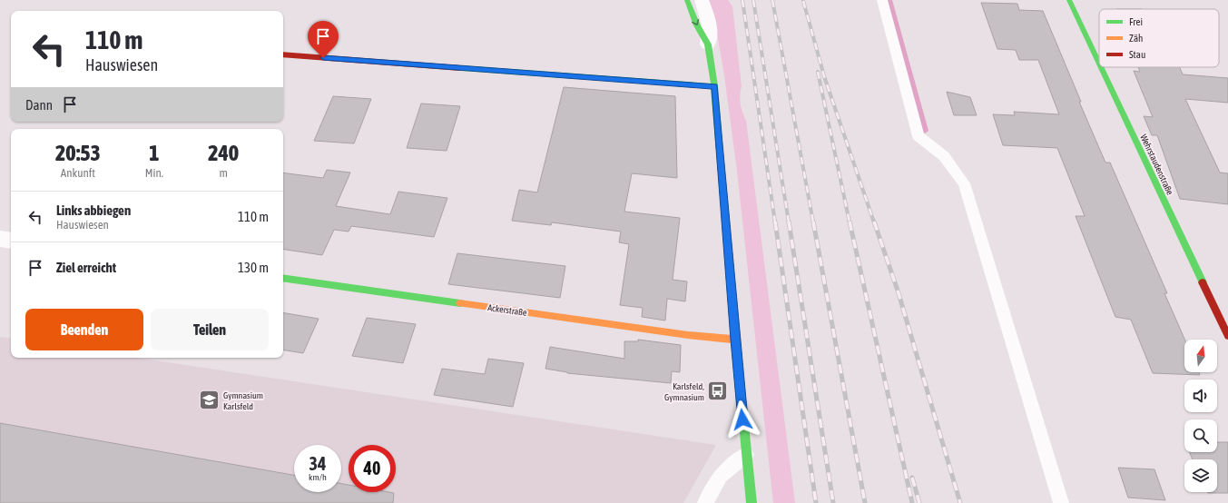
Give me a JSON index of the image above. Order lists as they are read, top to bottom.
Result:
{
  "streets": {
    "street": ["Wehrstaudenstraße", "Ackerstraße"]
  },
  "places": {
    "bus stop": ["Karlsfeld, Gymnasium"],
    "school or university": ["Gymnasium Karlsfeld"]
  },
  "legend": ["Frei", "Zäh", "Stau"],
  "north": "top",
  "page": {
    "turn": ["110 m", "Hauswiesen"],
    "then": "Dann",
    "eta": [
      "20:53",
      "Ankunft",
      "1",
      "Min.",
      "240",
      "m"
    ],
    "list": [
      {
        "name": "Links abbiegen",
        "note": "Hauswiesen",
        "value": "110 m"
      },
      {
        "name": "Ziel erreicht",
        "value": "130 m"
      }
    ],
    "buttons": ["Beenden", "Teilen"],
    "speed": "34 km/h",
    "limit": "40"
  }
}
